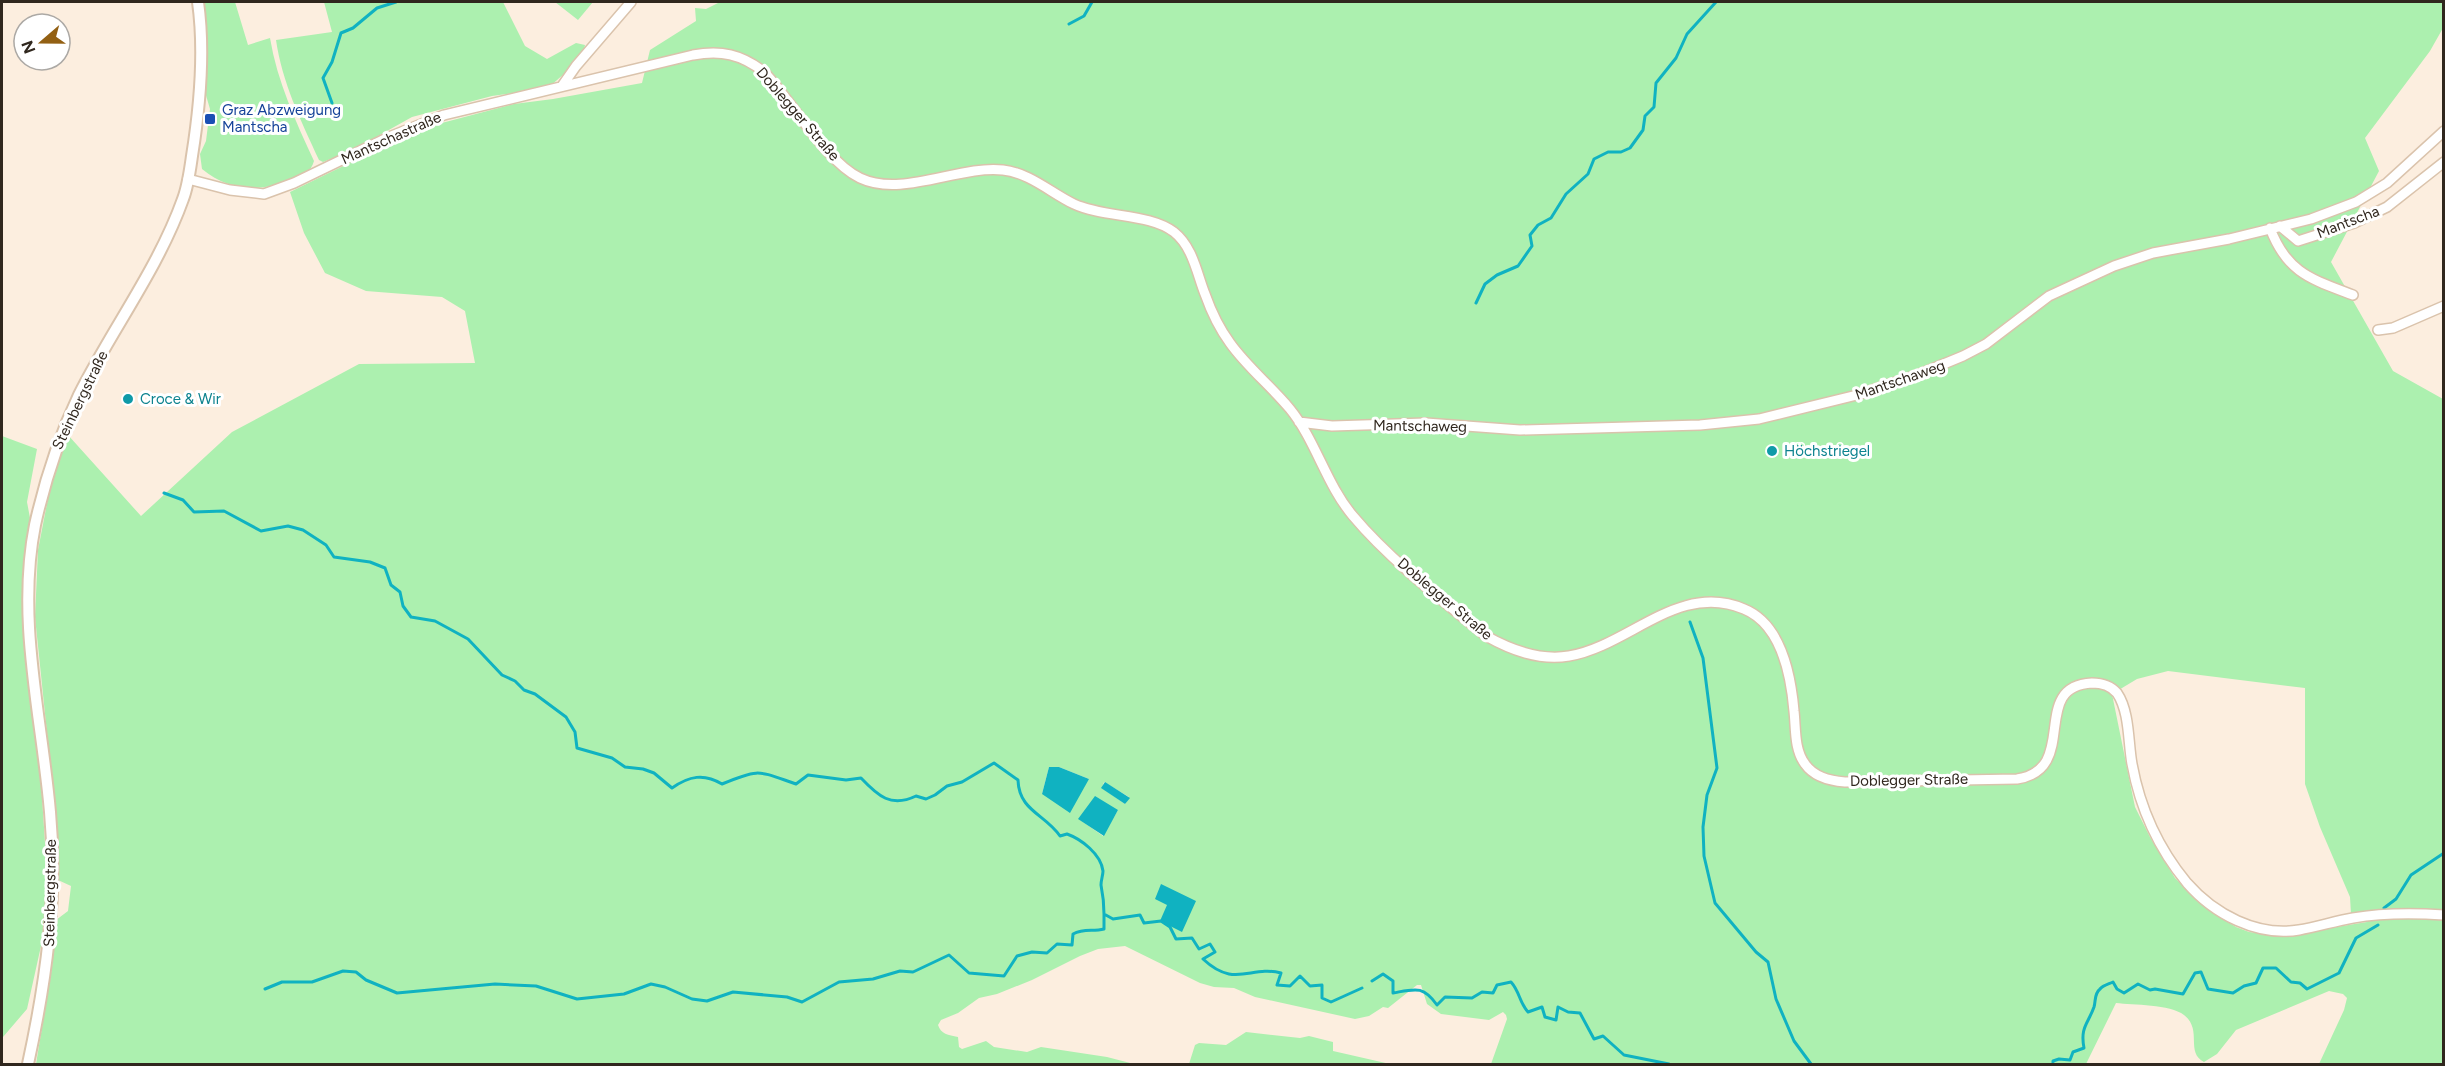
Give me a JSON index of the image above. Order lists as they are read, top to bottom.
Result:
{
  "streets": {
    "main road": ["Steinbergstraße"],
    "street": [
      "Doblegger Straße",
      "Mantschastraße",
      "Mantscha",
      "Mantschaweg"
    ]
  },
  "crossings": [
    ["Doblegger Straße", "Mantschastraße"],
    ["Doblegger Straße", "Mantschaweg"],
    ["Mantschastraße", "Steinbergstraße"],
    ["Mantscha", "Mantschaweg"]
  ],
  "places": {
    "transit": ["Graz Abzweigung Mantscha"],
    "other": ["Croce & Wir", "Höchstriegel"]
  },
  "north": "left"
}
